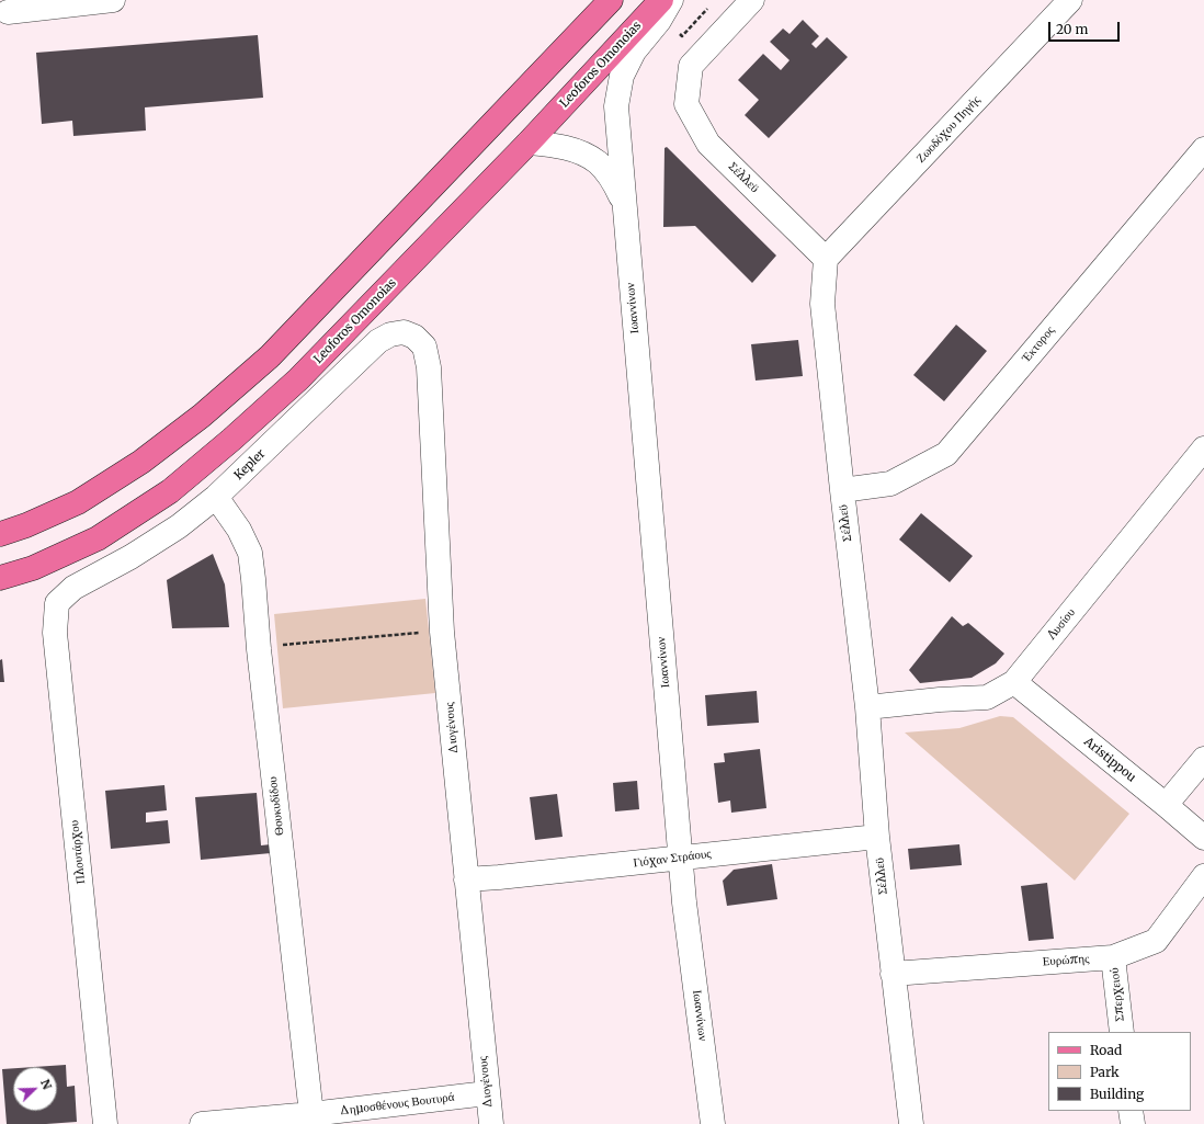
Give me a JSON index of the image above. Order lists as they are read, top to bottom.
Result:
{
  "streets": {
    "main road": ["Leoforos Omonoias"],
    "street": [
      "Ζωοδόχου Πηγής",
      "Σέλλεϋ",
      "Ιωαννίνων",
      "Έκτορος",
      "Kepler",
      "Λυσίου",
      "Διογένους",
      "Aristippou",
      "Θουκυδίδου",
      "Πλουτάρχου",
      "Γιόχαν Στράους",
      "Ευρώπης",
      "Σπερχειού",
      "Δημοσθένους Βουτυρά"
    ]
  },
  "crossings": [
    ["Leoforos Omonoias", "Ιωαννίνων"],
    ["Ζωοδόχου Πηγής", "Σέλλεϋ"],
    ["Σέλλεϋ", "Έκτορος"],
    ["Σέλλεϋ", "Λυσίου"],
    ["Σέλλεϋ", "Γιόχαν Στράους"],
    ["Σέλλεϋ", "Ευρώπης"],
    ["Ιωαννίνων", "Γιόχαν Στράους"],
    ["Kepler", "Διογένους"],
    ["Kepler", "Θουκυδίδου"],
    ["Kepler", "Πλουτάρχου"],
    ["Λυσίου", "Aristippou"],
    ["Διογένους", "Γιόχαν Στράους"],
    ["Διογένους", "Δημοσθένους Βουτυρά"],
    ["Θουκυδίδου", "Δημοσθένους Βουτυρά"],
    ["Ευρώπης", "Σπερχειού"]
  ],
  "legend": ["Road", "Park", "Building"],
  "scale_bar": "20 m",
  "north": "top right"
}
